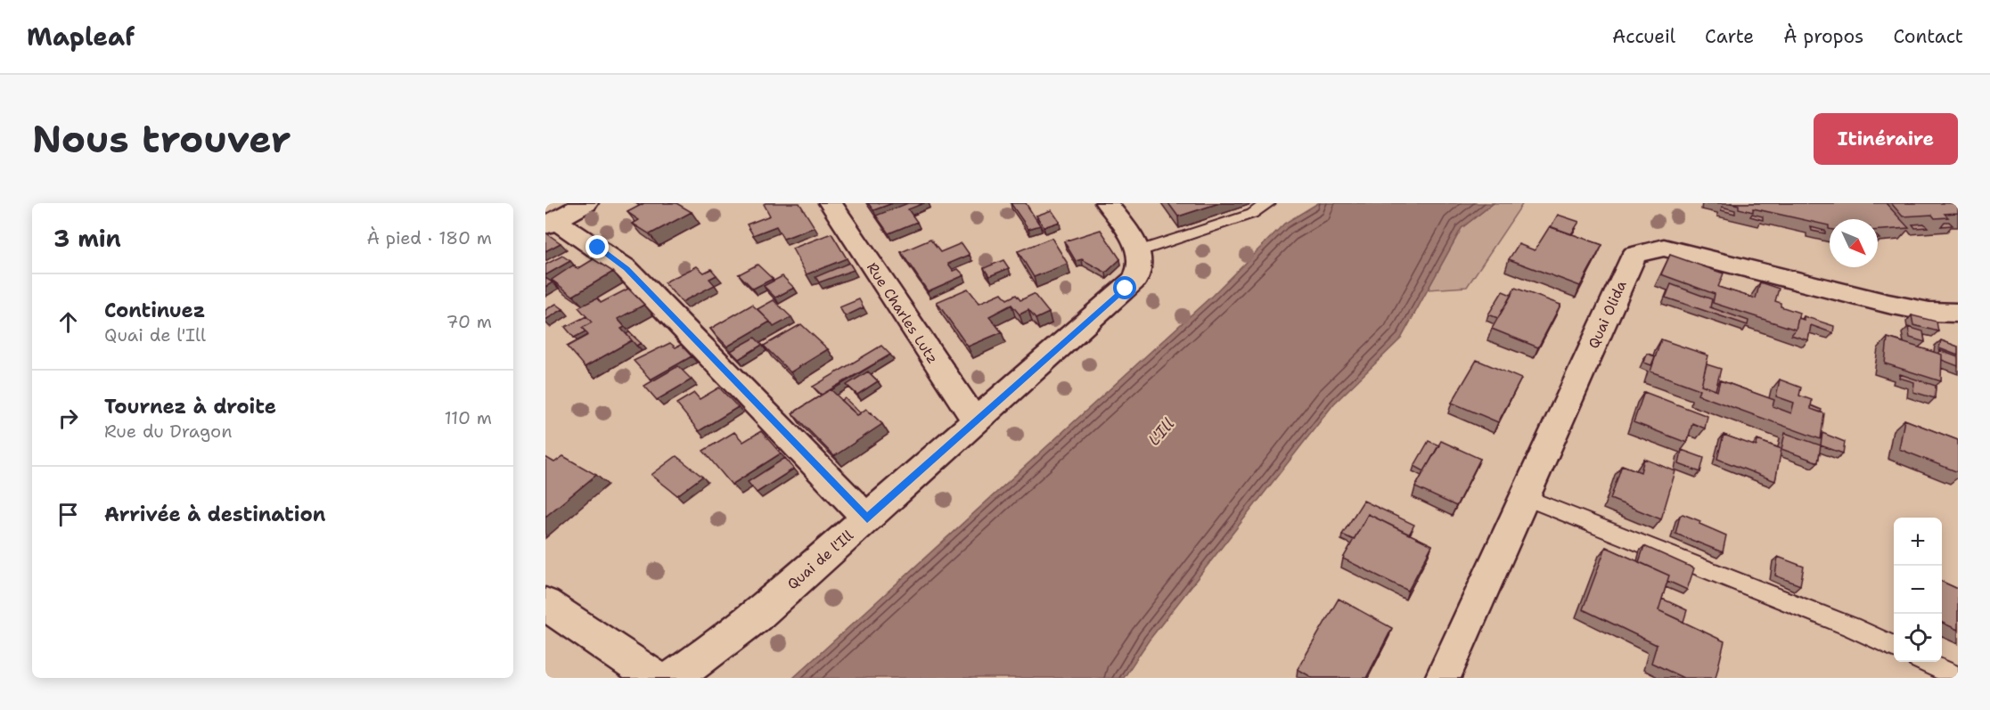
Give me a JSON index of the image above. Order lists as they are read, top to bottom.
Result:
{
  "streets": {
    "street": ["Rue Charles Lutz", "Quai Olida", "Quai de l'Ill"]
  },
  "crossings": [
    ["Rue Charles Lutz", "Quai de l'Ill"]
  ],
  "water": ["L'Ill"],
  "north": "bottom right",
  "page": {
    "header": "Mapleaf",
    "nav": [
      "Accueil",
      "Carte",
      "À propos",
      "Contact"
    ],
    "buttons": "Itinéraire",
    "title": "Nous trouver",
    "heading": ["3 min", "À pied · 180 m"],
    "list": [
      ["Continuez", "Quai de l'Ill", "70 m"],
      ["Tournez à droite", "Rue du Dragon", "110 m"],
      "Arrivée à destination"
    ],
    "map_buttons": ["+", "−"]
  }
}
